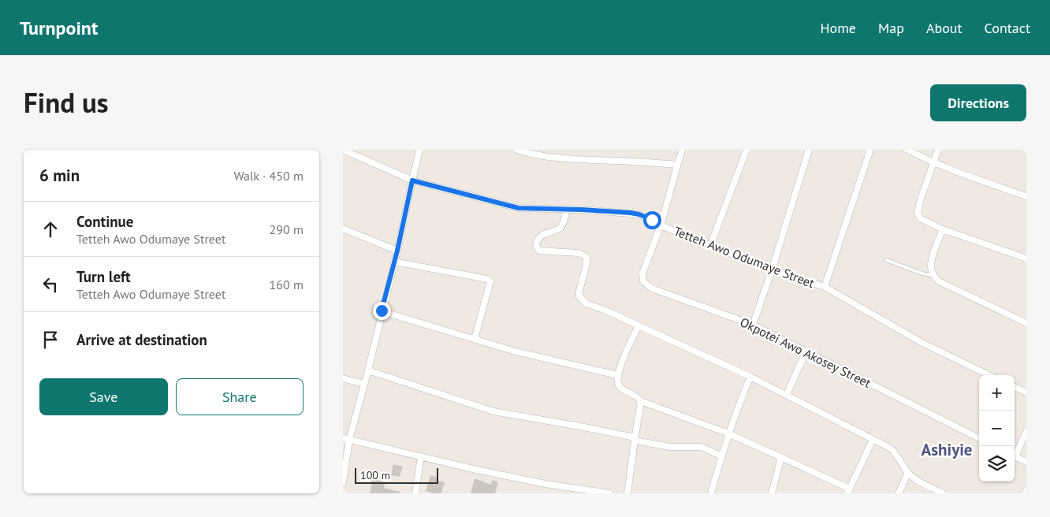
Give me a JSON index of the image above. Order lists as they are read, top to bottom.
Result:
{
  "streets": {
    "street": ["Tetteh Awo Odumaye Street", "Okpotei Awo Akosey Street"]
  },
  "crossings": [
    ["Tetteh Awo Odumaye Street", "Okpotei Awo Akosey Street"]
  ],
  "districts": ["Ashiyie"],
  "scale_bar": "100 m",
  "page": {
    "header": "Turnpoint",
    "nav": [
      "Home",
      "Map",
      "About",
      "Contact"
    ],
    "title": "Find us",
    "buttons": [
      "Directions",
      ["Save", "Share"]
    ],
    "heading": ["6 min", "Walk · 450 m"],
    "list": [
      ["Continue", "Tetteh Awo Odumaye Street", "290 m"],
      ["Turn left", "Tetteh Awo Odumaye Street", "160 m"],
      "Arrive at destination"
    ],
    "map_buttons": ["+", "−"],
    "scale": "100 m"
  }
}
